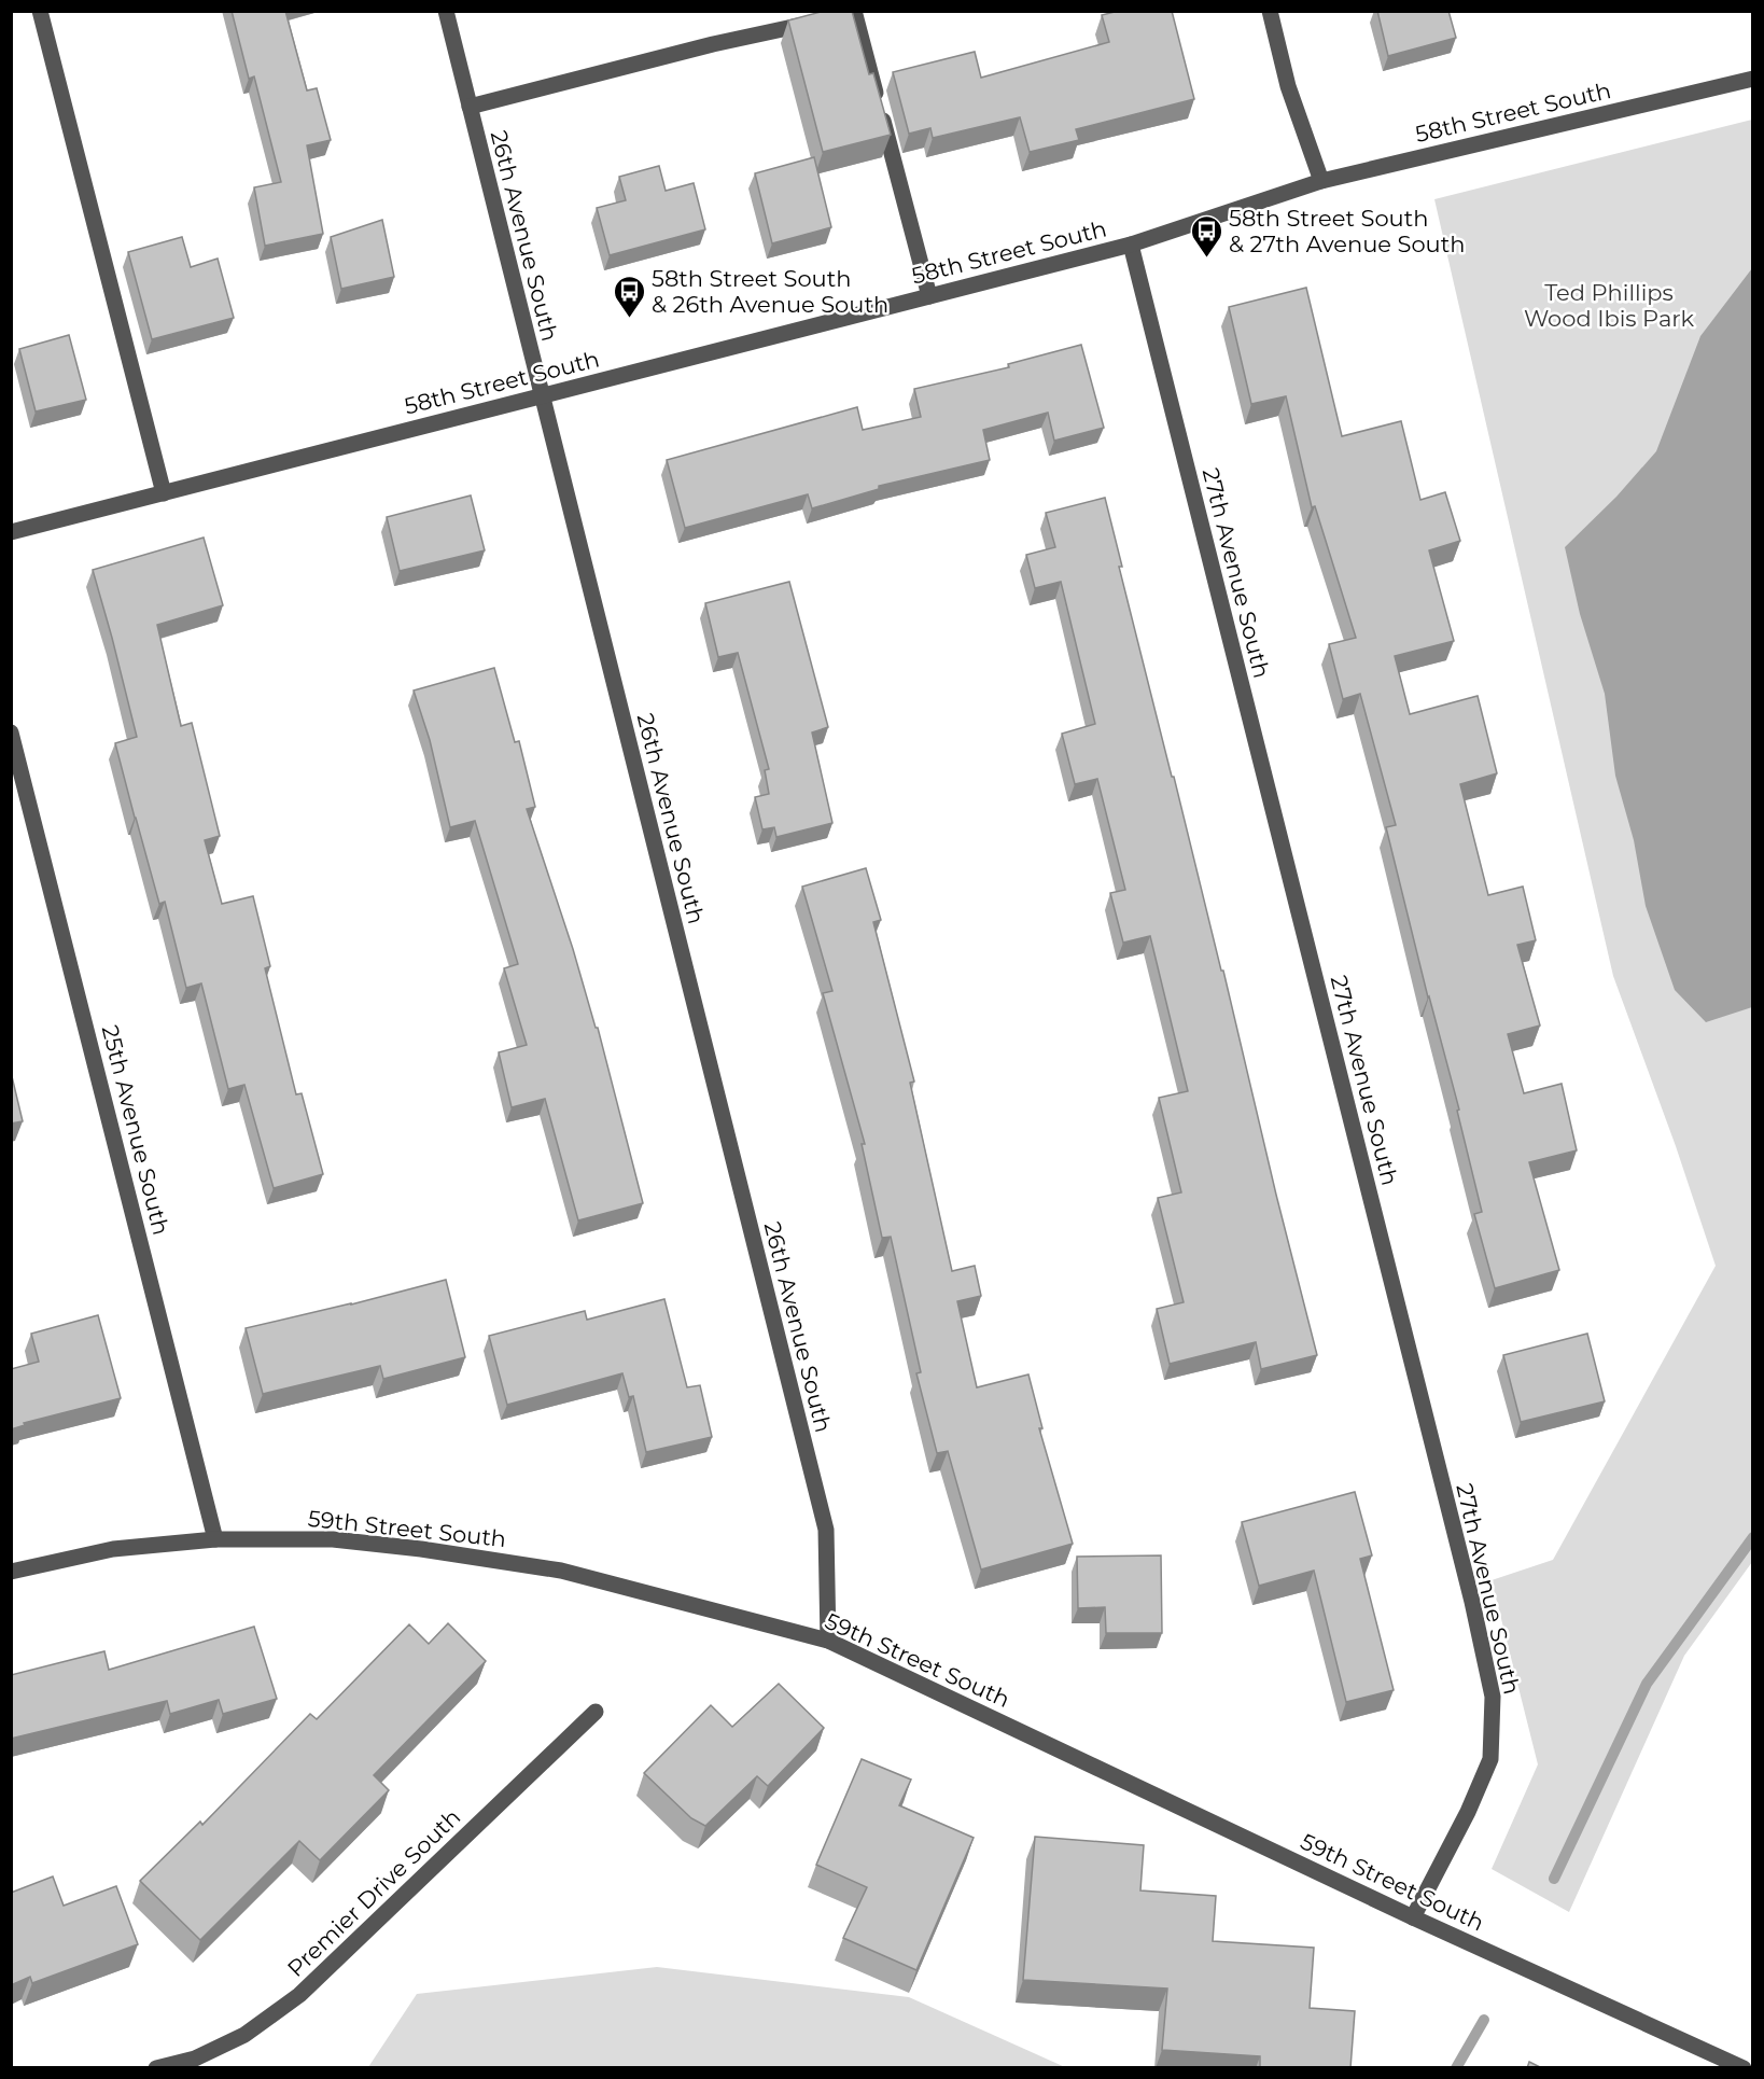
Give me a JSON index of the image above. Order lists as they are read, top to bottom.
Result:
{
  "streets": {
    "street": [
      "58th Street South",
      "26th Avenue South",
      "27th Avenue South",
      "25th Avenue South",
      "59th Street South",
      "Premier Drive South"
    ]
  },
  "crossings": [
    ["58th Street South", "26th Avenue South"],
    ["58th Street South", "27th Avenue South"],
    ["26th Avenue South", "59th Street South"],
    ["27th Avenue South", "59th Street South"],
    ["25th Avenue South", "59th Street South"]
  ],
  "parks": ["Ted Phillips Wood Ibis Park"],
  "places": {
    "bus stop": ["58th Street South & 27th Avenue South", "58th Street South & 26th Avenue South"]
  }
}
